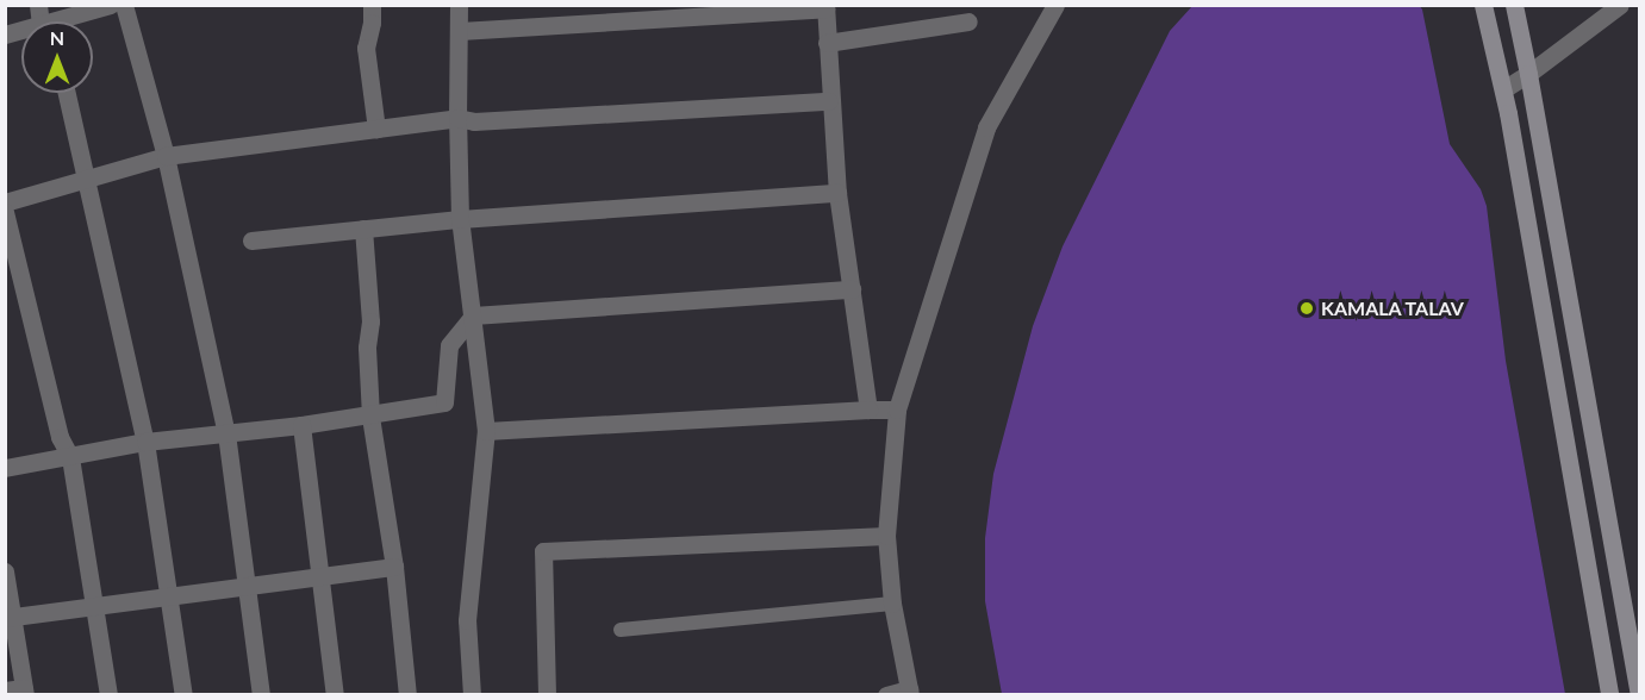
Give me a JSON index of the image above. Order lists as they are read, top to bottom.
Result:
{
  "places": ["KAMALA TALAV"],
  "north": "top"
}
